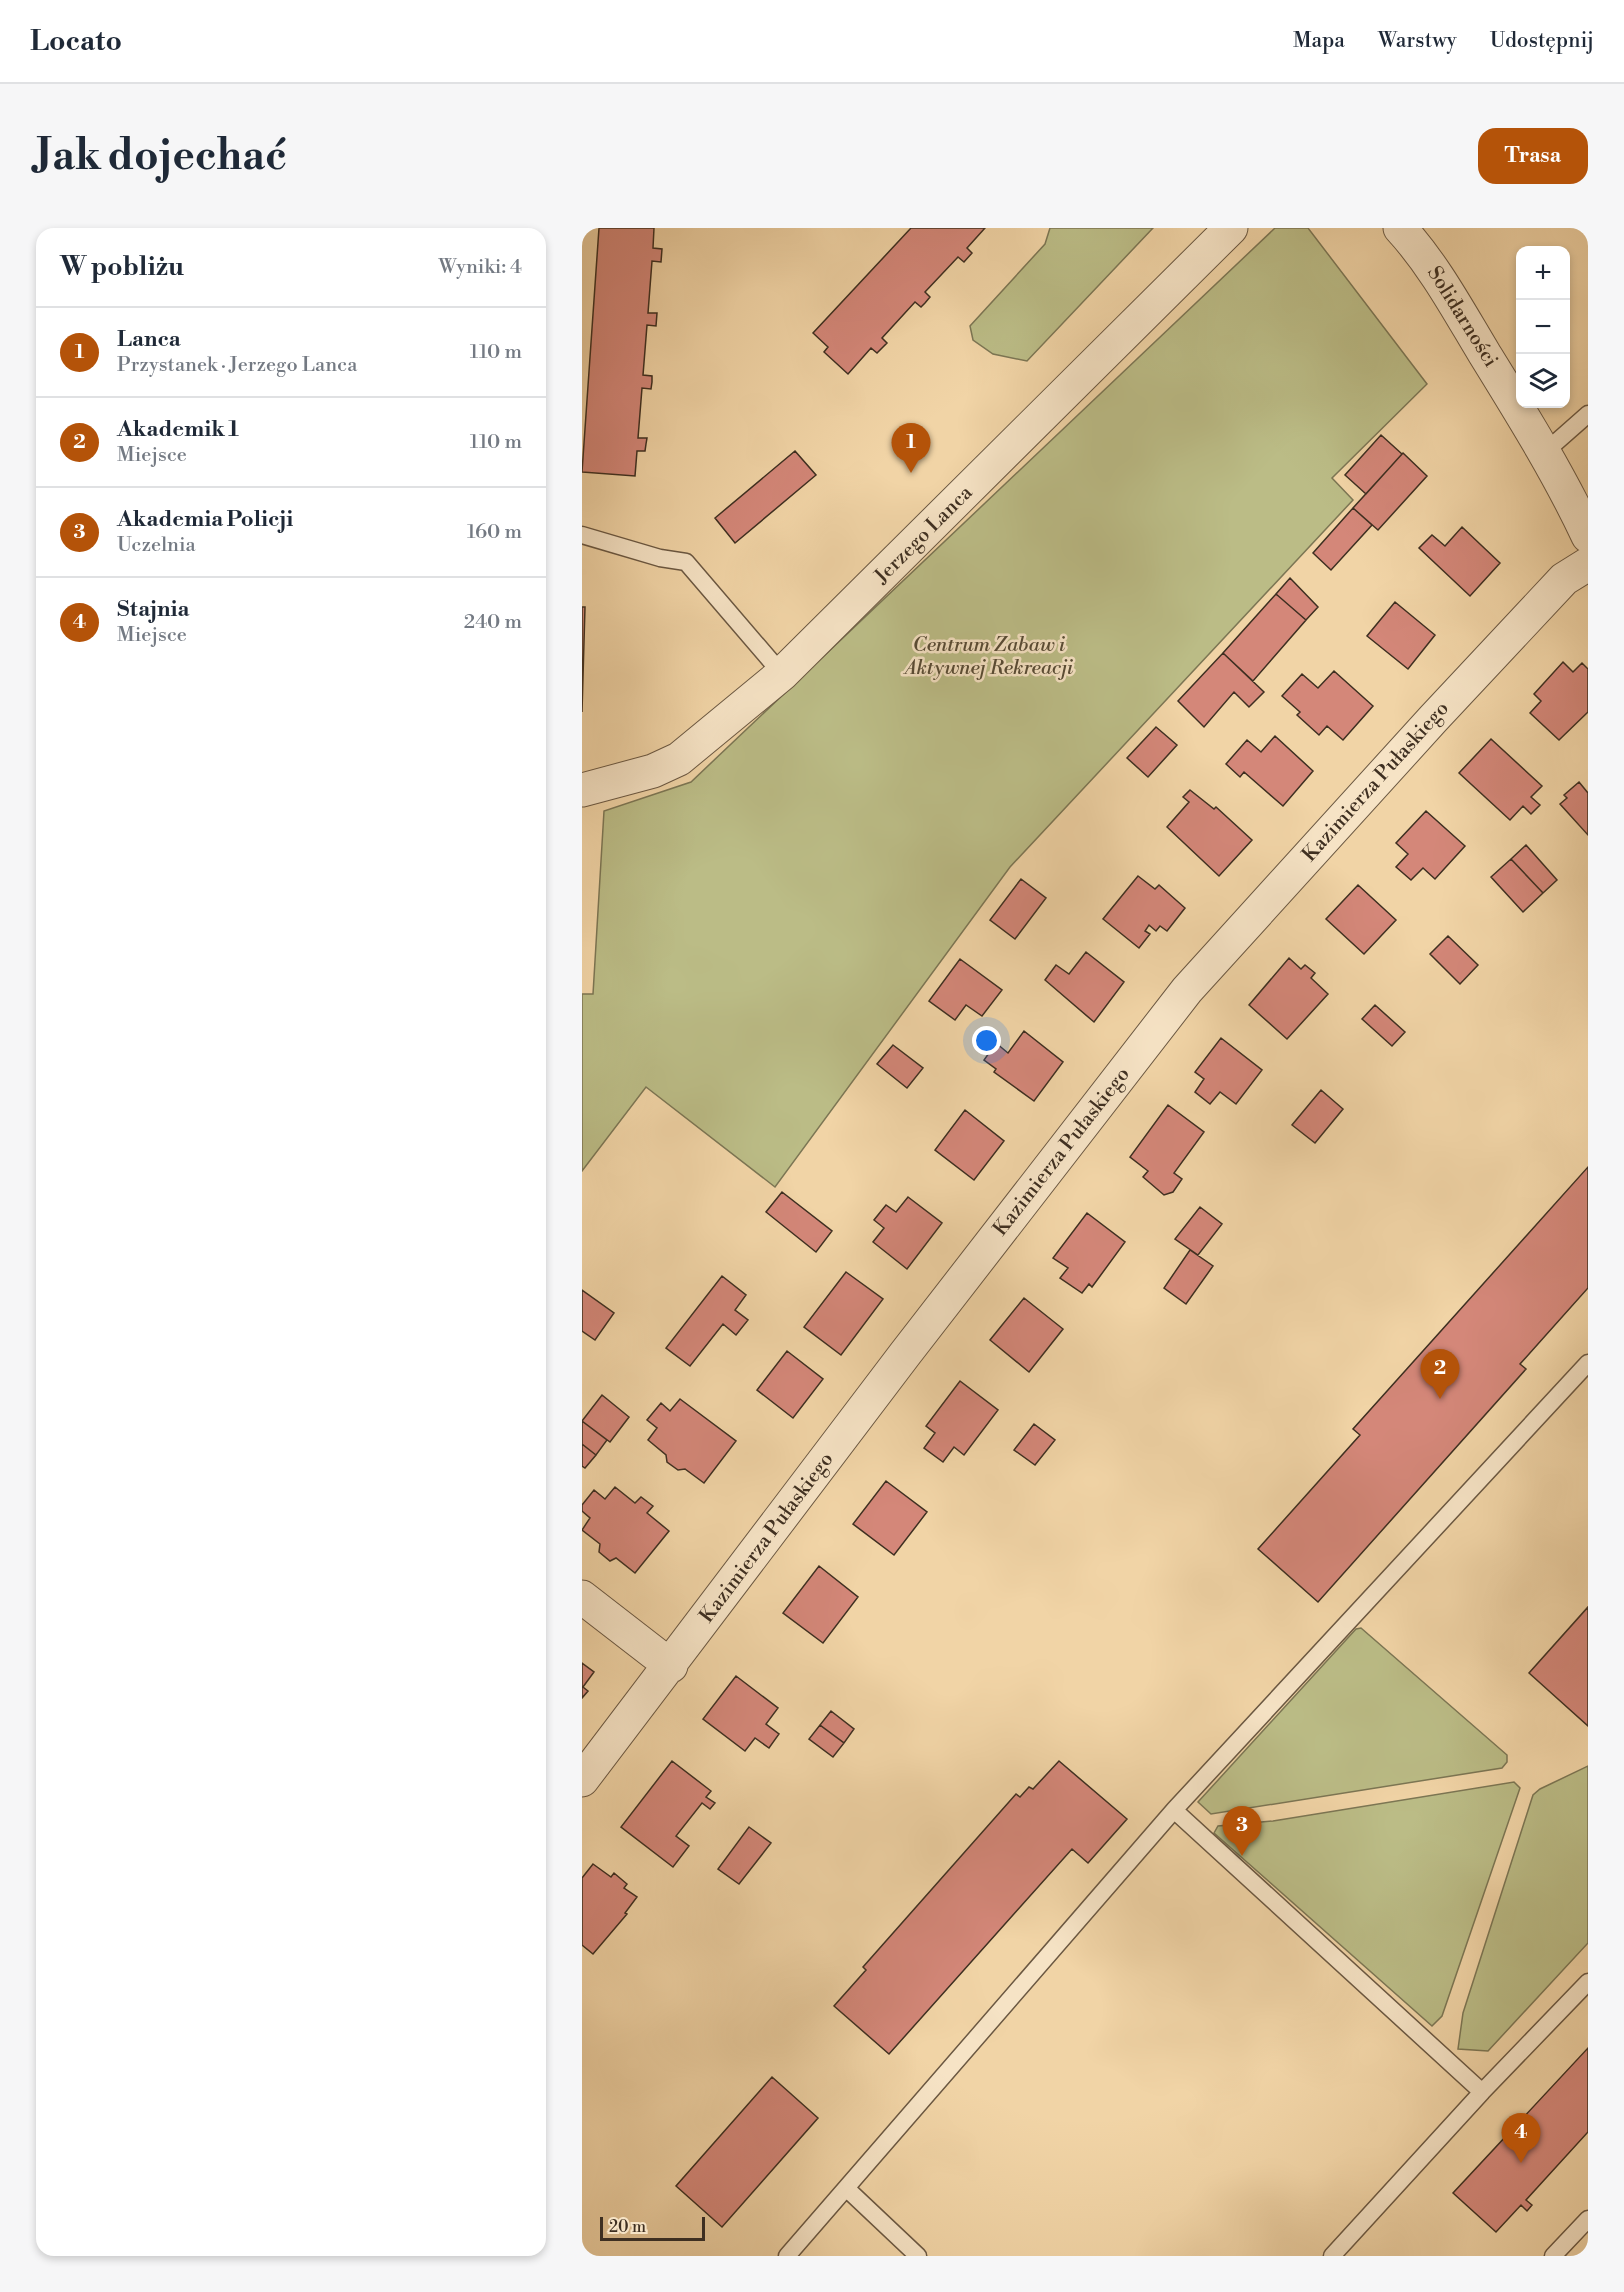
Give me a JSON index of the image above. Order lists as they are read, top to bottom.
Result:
{
  "streets": {
    "street": ["Solidarności", "Jerzego Lanca", "Kazimierza Pułaskiego"]
  },
  "parks": ["Centrum Zabaw i Aktywnej Rekreacji"],
  "scale_bar": "20 m",
  "page": {
    "header": "Locato",
    "nav": ["Mapa", "Warstwy", "Udostępnij"],
    "buttons": "Trasa",
    "title": "Jak dojechać",
    "heading": ["W pobliżu", "Wyniki: 4"],
    "map_buttons": ["+", "−"],
    "list": [
      {
        "mark": "1",
        "name": "Lanca",
        "note": "Przystanek · Jerzego Lanca",
        "value": "110 m"
      },
      {
        "mark": "2",
        "name": "Akademik 1",
        "note": "Miejsce",
        "value": "110 m"
      },
      {
        "mark": "3",
        "name": "Akademia Policji",
        "note": "Uczelnia",
        "value": "160 m"
      },
      {
        "mark": "4",
        "name": "Stajnia",
        "note": "Miejsce",
        "value": "240 m"
      }
    ],
    "pins": [
      "1",
      "2",
      "3",
      "4"
    ],
    "scale": "20 m"
  }
}
